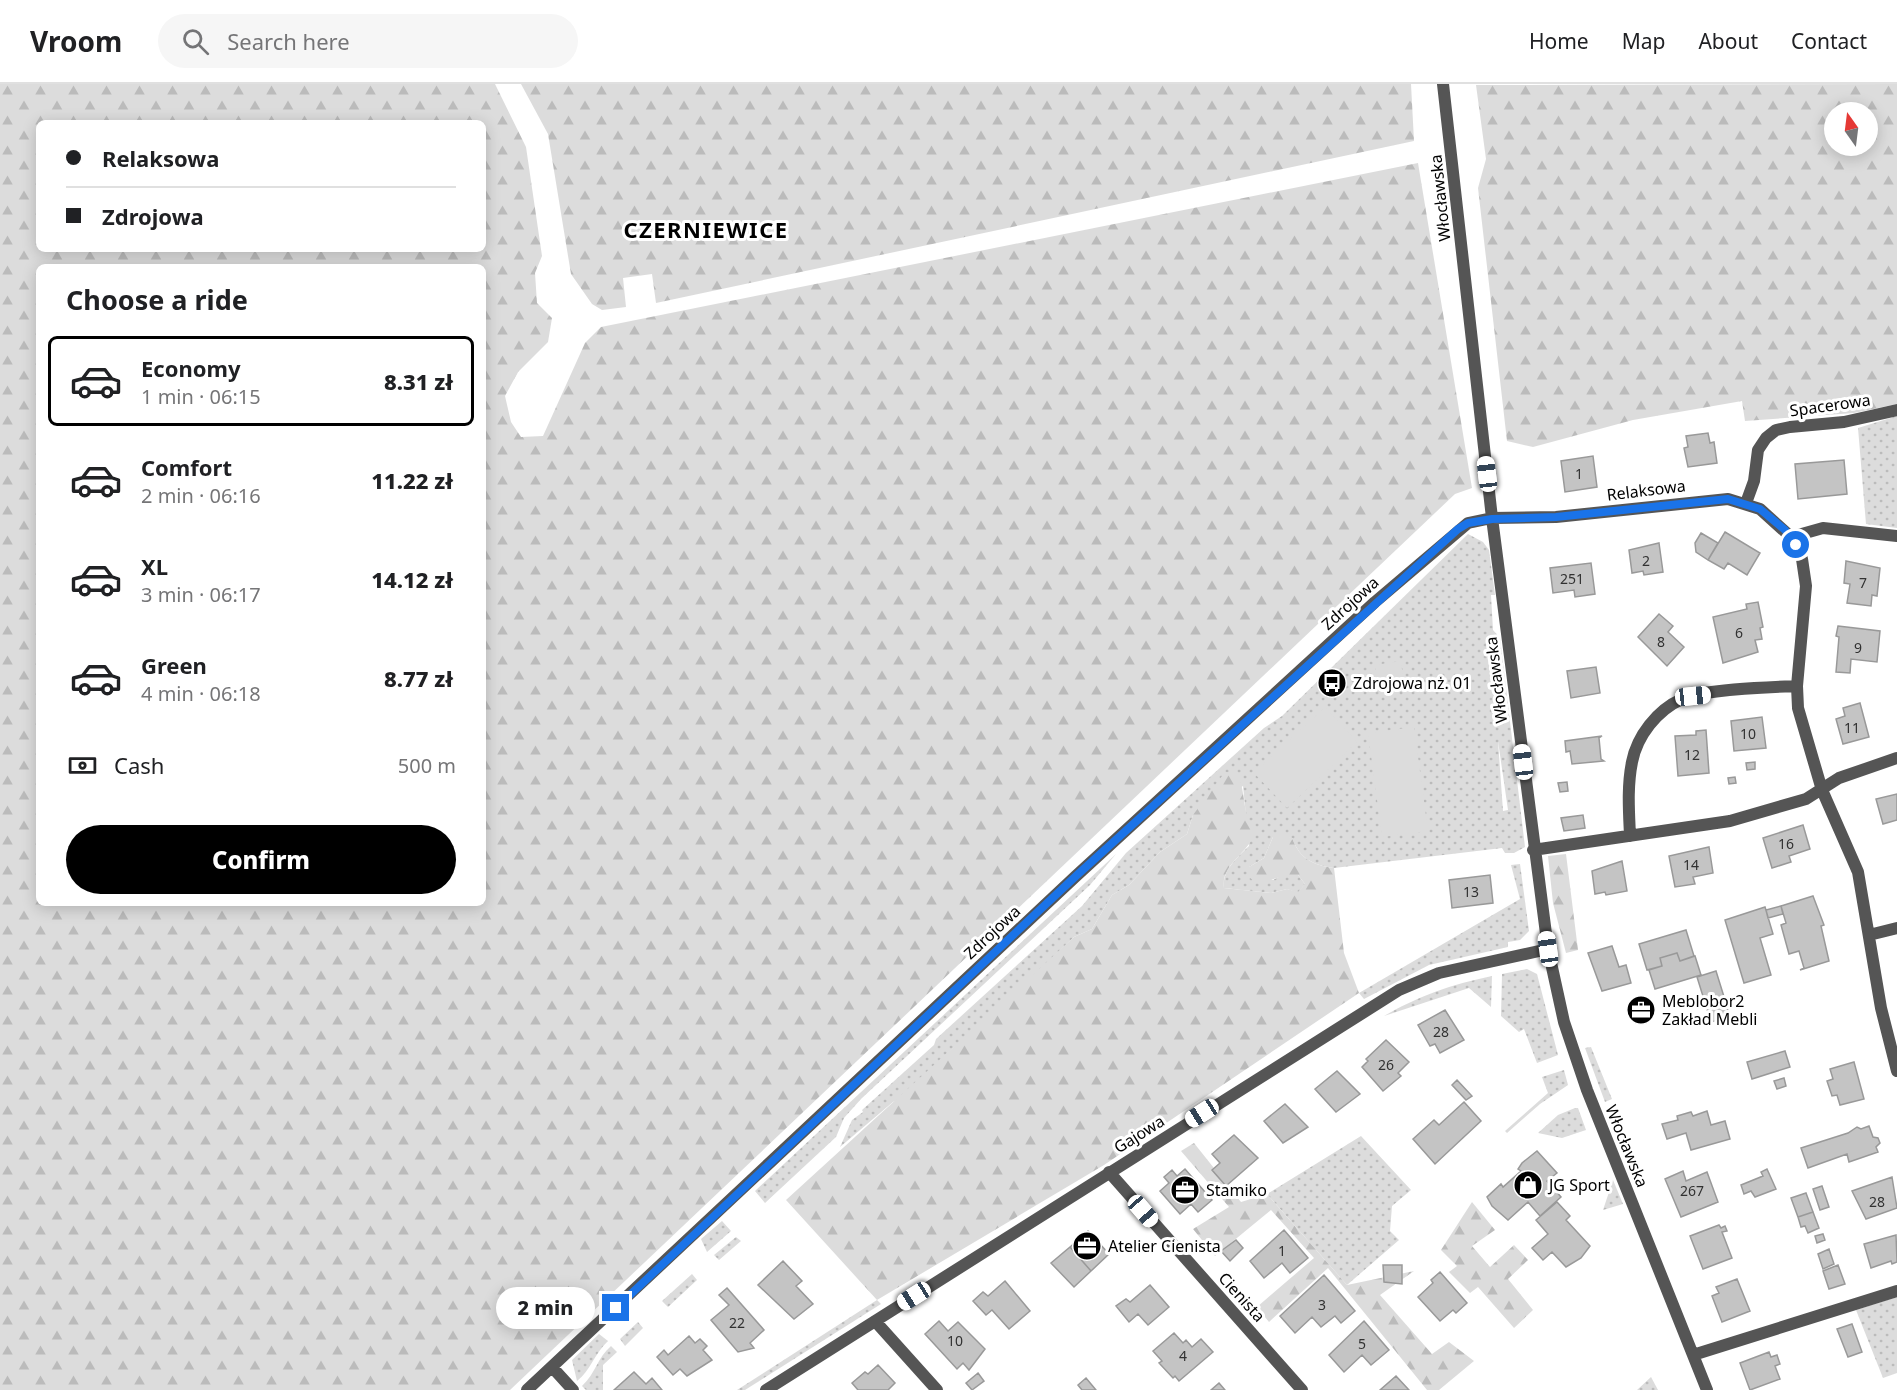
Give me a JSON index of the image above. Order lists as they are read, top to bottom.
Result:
{
  "streets": {
    "street": [
      "Włocławska",
      "Spacerowa",
      "Relaksowa",
      "Zdrojowa",
      "Gajowa",
      "Cienista"
    ]
  },
  "crossings": [
    ["Włocławska", "Relaksowa"],
    ["Włocławska", "Zdrojowa"],
    ["Włocławska", "Gajowa"],
    ["Spacerowa", "Relaksowa"],
    ["Relaksowa", "Zdrojowa"],
    ["Gajowa", "Cienista"]
  ],
  "districts": ["CZERNIEWICE"],
  "places": {
    "bus stop": ["Zdrojowa nż. 01"],
    "office": ["Meblobor2 Zakład Mebli", "Stamiko", "Atelier Cienista"],
    "shop": ["JG Sport"]
  },
  "house_numbers": [
    "1",
    "2",
    "251",
    "7",
    "6",
    "8",
    "9",
    "11",
    "10",
    "12",
    "16",
    "14",
    "13",
    "28",
    "26",
    "267",
    "28",
    "1",
    "3",
    "22",
    "10",
    "5",
    "4"
  ],
  "north": "top",
  "page": {
    "header": "Vroom",
    "search": "Search here",
    "nav": [
      "Home",
      "Map",
      "About",
      "Contact"
    ],
    "banner": ["Relaksowa", "Zdrojowa"],
    "heading": "Choose a ride",
    "list": [
      {
        "name": "Economy",
        "note": "1 min · 06:15",
        "value": "8.31 zł"
      },
      {
        "name": "Comfort",
        "note": "2 min · 06:16",
        "value": "11.22 zł"
      },
      {
        "name": "XL",
        "note": "3 min · 06:17",
        "value": "14.12 zł"
      },
      {
        "name": "Green",
        "note": "4 min · 06:18",
        "value": "8.77 zł"
      }
    ],
    "pay": ["Cash", "500 m"],
    "buttons": "Confirm",
    "bubble": "2 min"
  }
}
